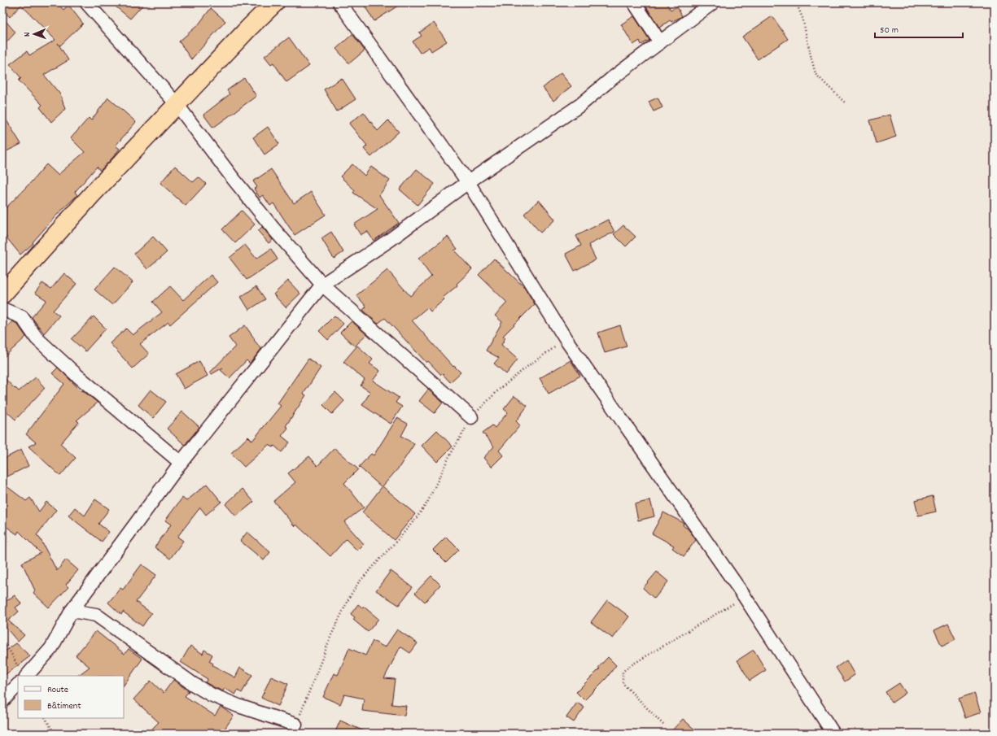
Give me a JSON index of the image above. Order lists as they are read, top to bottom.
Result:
{
  "legend": ["Route", "Bâtiment"],
  "scale_bar": "50 m",
  "north": "left"
}
